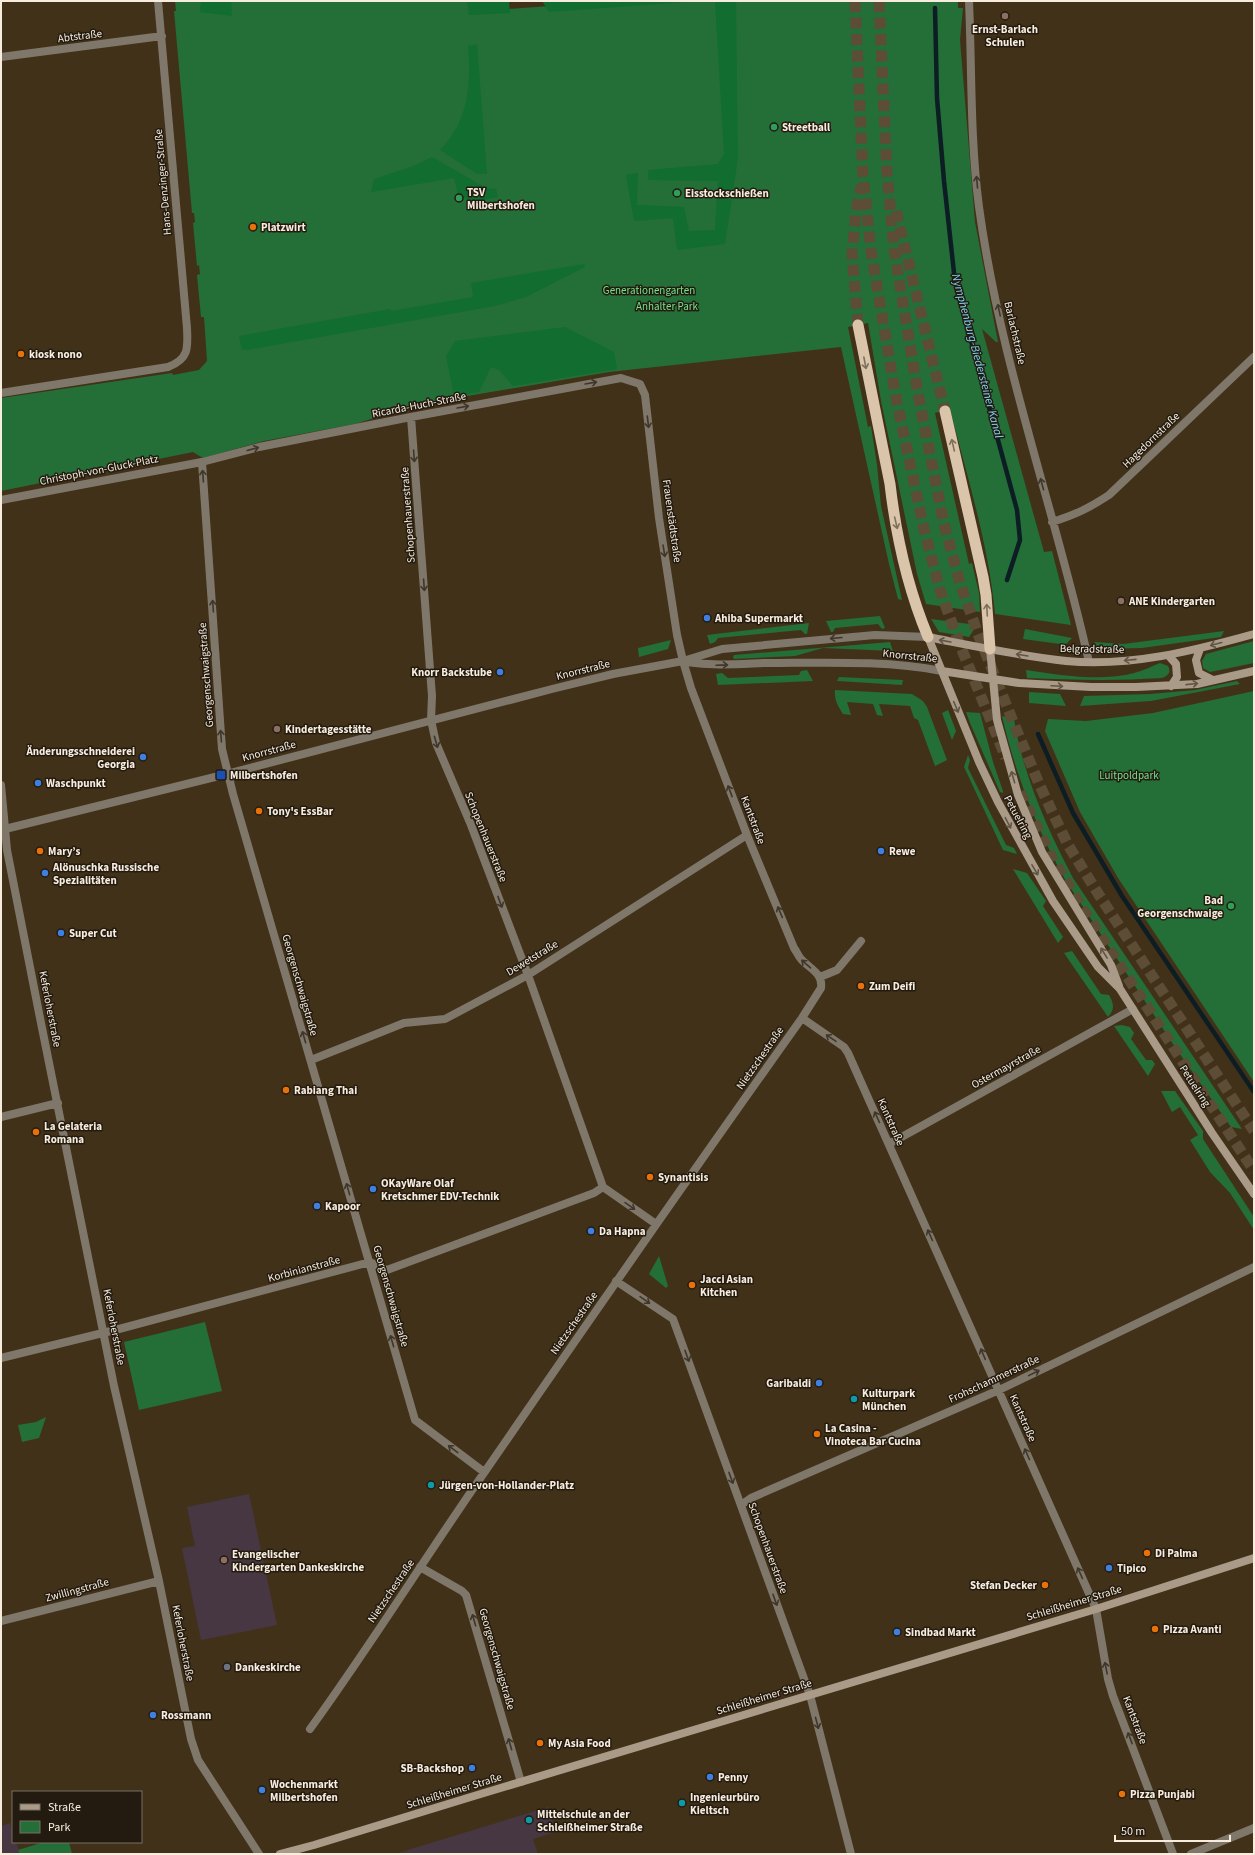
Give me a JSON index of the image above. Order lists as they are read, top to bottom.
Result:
{
  "streets": {
    "main road": ["Belgradstraße", "Petuelring", "Schleißheimer Straße"],
    "street": [
      "Abtstraße",
      "Hans-Denzinger-Straße",
      "Barlachstraße",
      "Ricarda-Huch-Straße",
      "Hagedornstraße",
      "Christoph-von-Gluck-Platz",
      "Schopenhauerstraße",
      "Frauenstädtstraße",
      "Knorrstraße",
      "Georgenschwaigstraße",
      "Kantstraße",
      "Dewetstraße",
      "Keferloherstraße",
      "Nietzschestraße",
      "Ostermayrstraße",
      "Korbinianstraße",
      "Frohschammerstraße",
      "Zwillingstraße"
    ]
  },
  "crossings": [
    ["Abtstraße", "Hans-Denzinger-Straße"],
    ["Barlachstraße", "Hagedornstraße"],
    ["Barlachstraße", "Belgradstraße"],
    ["Ricarda-Huch-Straße", "Christoph-von-Gluck-Platz"],
    ["Ricarda-Huch-Straße", "Schopenhauerstraße"],
    ["Ricarda-Huch-Straße", "Frauenstädtstraße"],
    ["Ricarda-Huch-Straße", "Georgenschwaigstraße"],
    ["Christoph-von-Gluck-Platz", "Georgenschwaigstraße"],
    ["Schopenhauerstraße", "Knorrstraße"],
    ["Schopenhauerstraße", "Dewetstraße"],
    ["Schopenhauerstraße", "Nietzschestraße"],
    ["Schopenhauerstraße", "Frohschammerstraße"],
    ["Schopenhauerstraße", "Schleißheimer Straße"],
    ["Frauenstädtstraße", "Knorrstraße"],
    ["Frauenstädtstraße", "Kantstraße"],
    ["Belgradstraße", "Knorrstraße"],
    ["Belgradstraße", "Petuelring"],
    ["Knorrstraße", "Georgenschwaigstraße"],
    ["Knorrstraße", "Petuelring"],
    ["Knorrstraße", "Kantstraße"],
    ["Knorrstraße", "Keferloherstraße"],
    ["Georgenschwaigstraße", "Dewetstraße"],
    ["Georgenschwaigstraße", "Nietzschestraße"],
    ["Georgenschwaigstraße", "Korbinianstraße"],
    ["Georgenschwaigstraße", "Schleißheimer Straße"],
    ["Petuelring", "Ostermayrstraße"],
    ["Kantstraße", "Dewetstraße"],
    ["Kantstraße", "Nietzschestraße"],
    ["Kantstraße", "Ostermayrstraße"],
    ["Kantstraße", "Frohschammerstraße"],
    ["Kantstraße", "Schleißheimer Straße"],
    ["Keferloherstraße", "Korbinianstraße"],
    ["Keferloherstraße", "Zwillingstraße"]
  ],
  "one_way": [
    "Barlachstraße",
    "Ricarda-Huch-Straße",
    "Schopenhauerstraße",
    "Frauenstädtstraße",
    "Georgenschwaigstraße",
    "Kantstraße",
    "Frohschammerstraße"
  ],
  "water": ["Nymphenburg-Biedersteiner Kanal"],
  "parks": ["Generationengarten", "Anhalter Park", "Luitpoldpark"],
  "places": {
    "other": [
      "Ernst-Barlach Schulen",
      "Streetball",
      "Eisstockschießen",
      "TSV Milbertshofen",
      "Platzwirt",
      "kiosk nono",
      "ANE Kindergarten",
      "Ahiba Supermarkt",
      "Knorr Backstube",
      "Kindertagesstätte",
      "Änderungsschneiderei Georgia",
      "Waschpunkt",
      "Tony's EssBar",
      "Mary’s",
      "Rewe",
      "Alönuschka Russische Spezialitäten",
      "Bad Georgenschwaige",
      "Super Cut",
      "Zum Deifi",
      "Rabiang Thai",
      "La Gelateria Romana",
      "Synantisis",
      "OKayWare Olaf Kretschmer EDV-Technik",
      "Kapoor",
      "Da Hapna",
      "Jacci Asian Kitchen",
      "Garibaldi",
      "Kulturpark München",
      "La Casina - Vinoteca Bar Cucina",
      "Jürgen-von-Hollander-Platz",
      "Di Palma",
      "Evangelischer Kindergarten Dankeskirche",
      "Tipico",
      "Stefan Decker",
      "Pizza Avanti",
      "Sindbad Markt",
      "Dankeskirche",
      "Rossmann",
      "My Asia Food",
      "SB-Backshop",
      "Penny",
      "Wochenmarkt Milbertshofen",
      "Pizza Punjabi",
      "Ingenieurbüro Kieltsch",
      "Mittelschule an der Schleißheimer Straße"
    ],
    "transit": ["Milbertshofen"]
  },
  "legend": ["Straße", "Park"],
  "scale_bar": "50 m"
}
